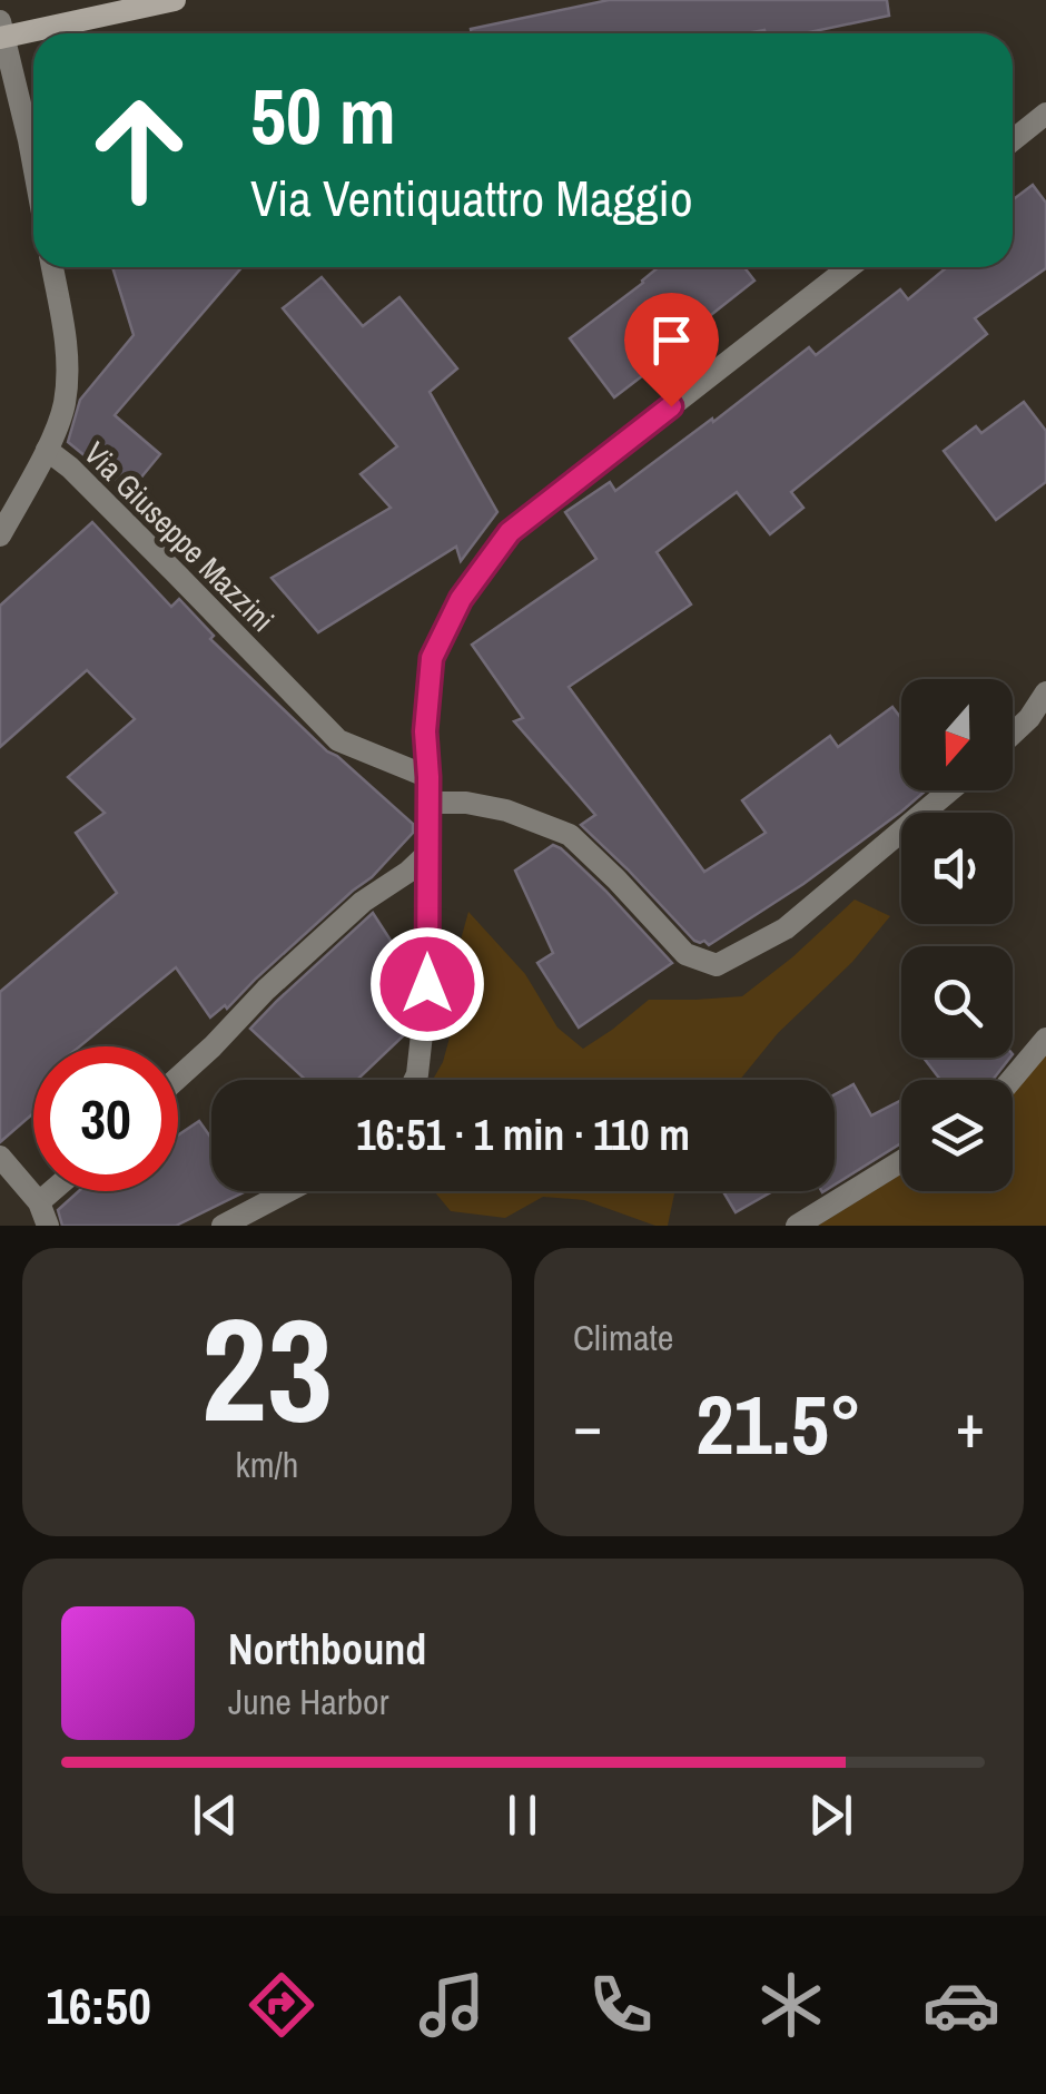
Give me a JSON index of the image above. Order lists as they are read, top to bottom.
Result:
{
  "streets": {
    "street": ["Via Giuseppe Mazzini"]
  },
  "north": "bottom",
  "page": {
    "turn": ["50 m", "Via Ventiquattro Maggio"],
    "limit": "30",
    "trip": "16:51 · 1 min · 110 m",
    "tile": [
      ["23", "km/h"],
      "Climate"
    ],
    "heat": ["−", "21.5°", "+"],
    "song": ["Northbound", "June Harbor"],
    "tabs": "16:50"
  }
}
